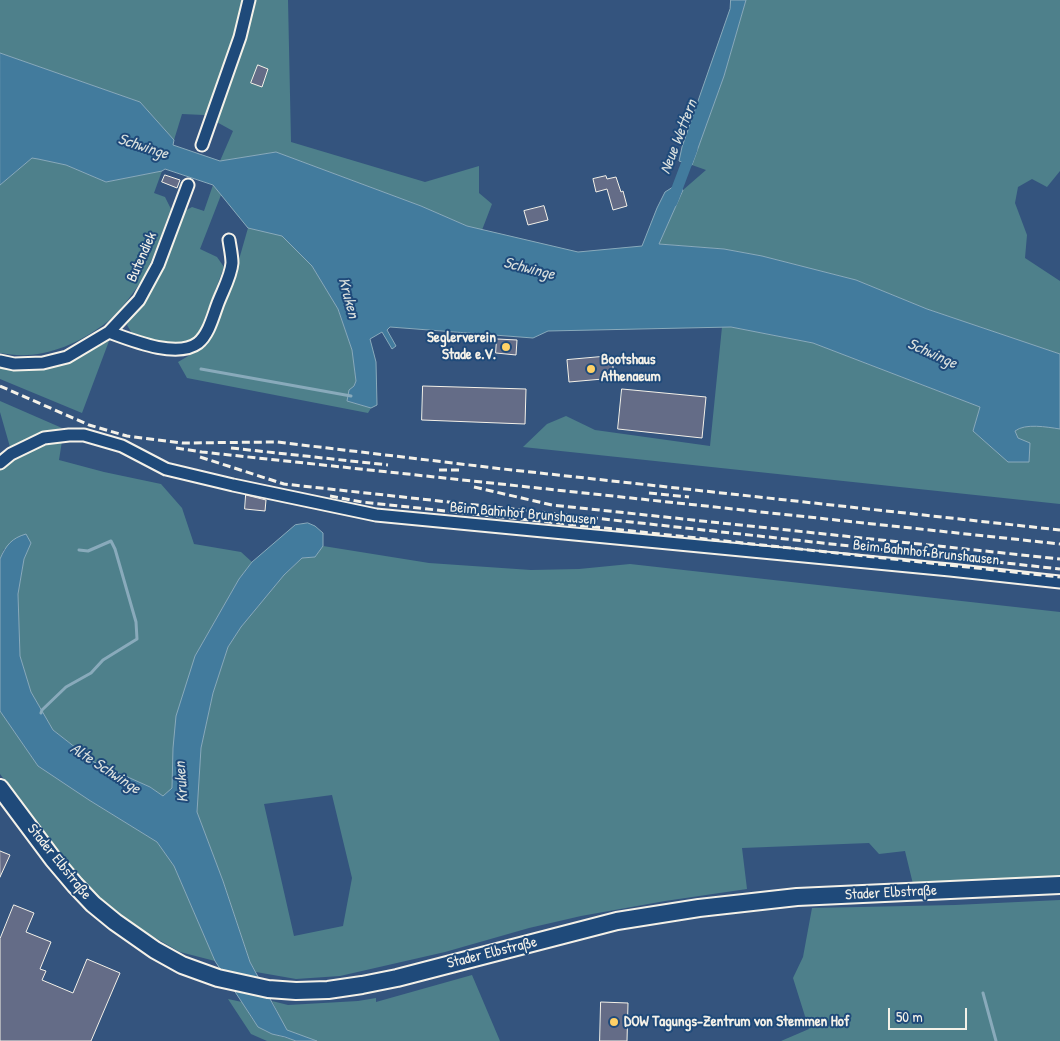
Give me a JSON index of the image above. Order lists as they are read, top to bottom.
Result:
{
  "streets": {
    "street": ["Butendiek", "Beim Bahnhof Brunshausen", "Stader Elbstraße"]
  },
  "water": [
    "Neue Wettern",
    "Schwinge",
    "Kruken",
    "Alte Schwinge"
  ],
  "places": ["Seglerverein Stade e.V.", "Bootshaus Athenaeum", "DOW Tagungs-Zentrum von Stemmen Hof"],
  "scale_bar": "50 m"
}
